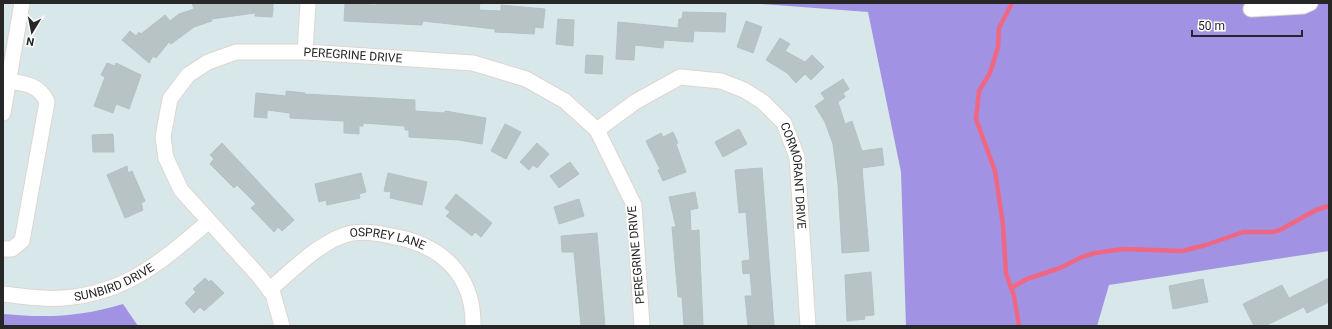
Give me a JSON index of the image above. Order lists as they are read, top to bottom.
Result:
{
  "streets": {
    "street": [
      "PEREGRINE DRIVE",
      "CORMORANT DRIVE",
      "OSPREY LANE",
      "SUNBIRD DRIVE"
    ]
  },
  "crossings": [
    ["PEREGRINE DRIVE", "CORMORANT DRIVE"],
    ["PEREGRINE DRIVE", "OSPREY LANE"],
    ["PEREGRINE DRIVE", "SUNBIRD DRIVE"]
  ],
  "scale_bar": "50 m",
  "north": "bottom"
}
